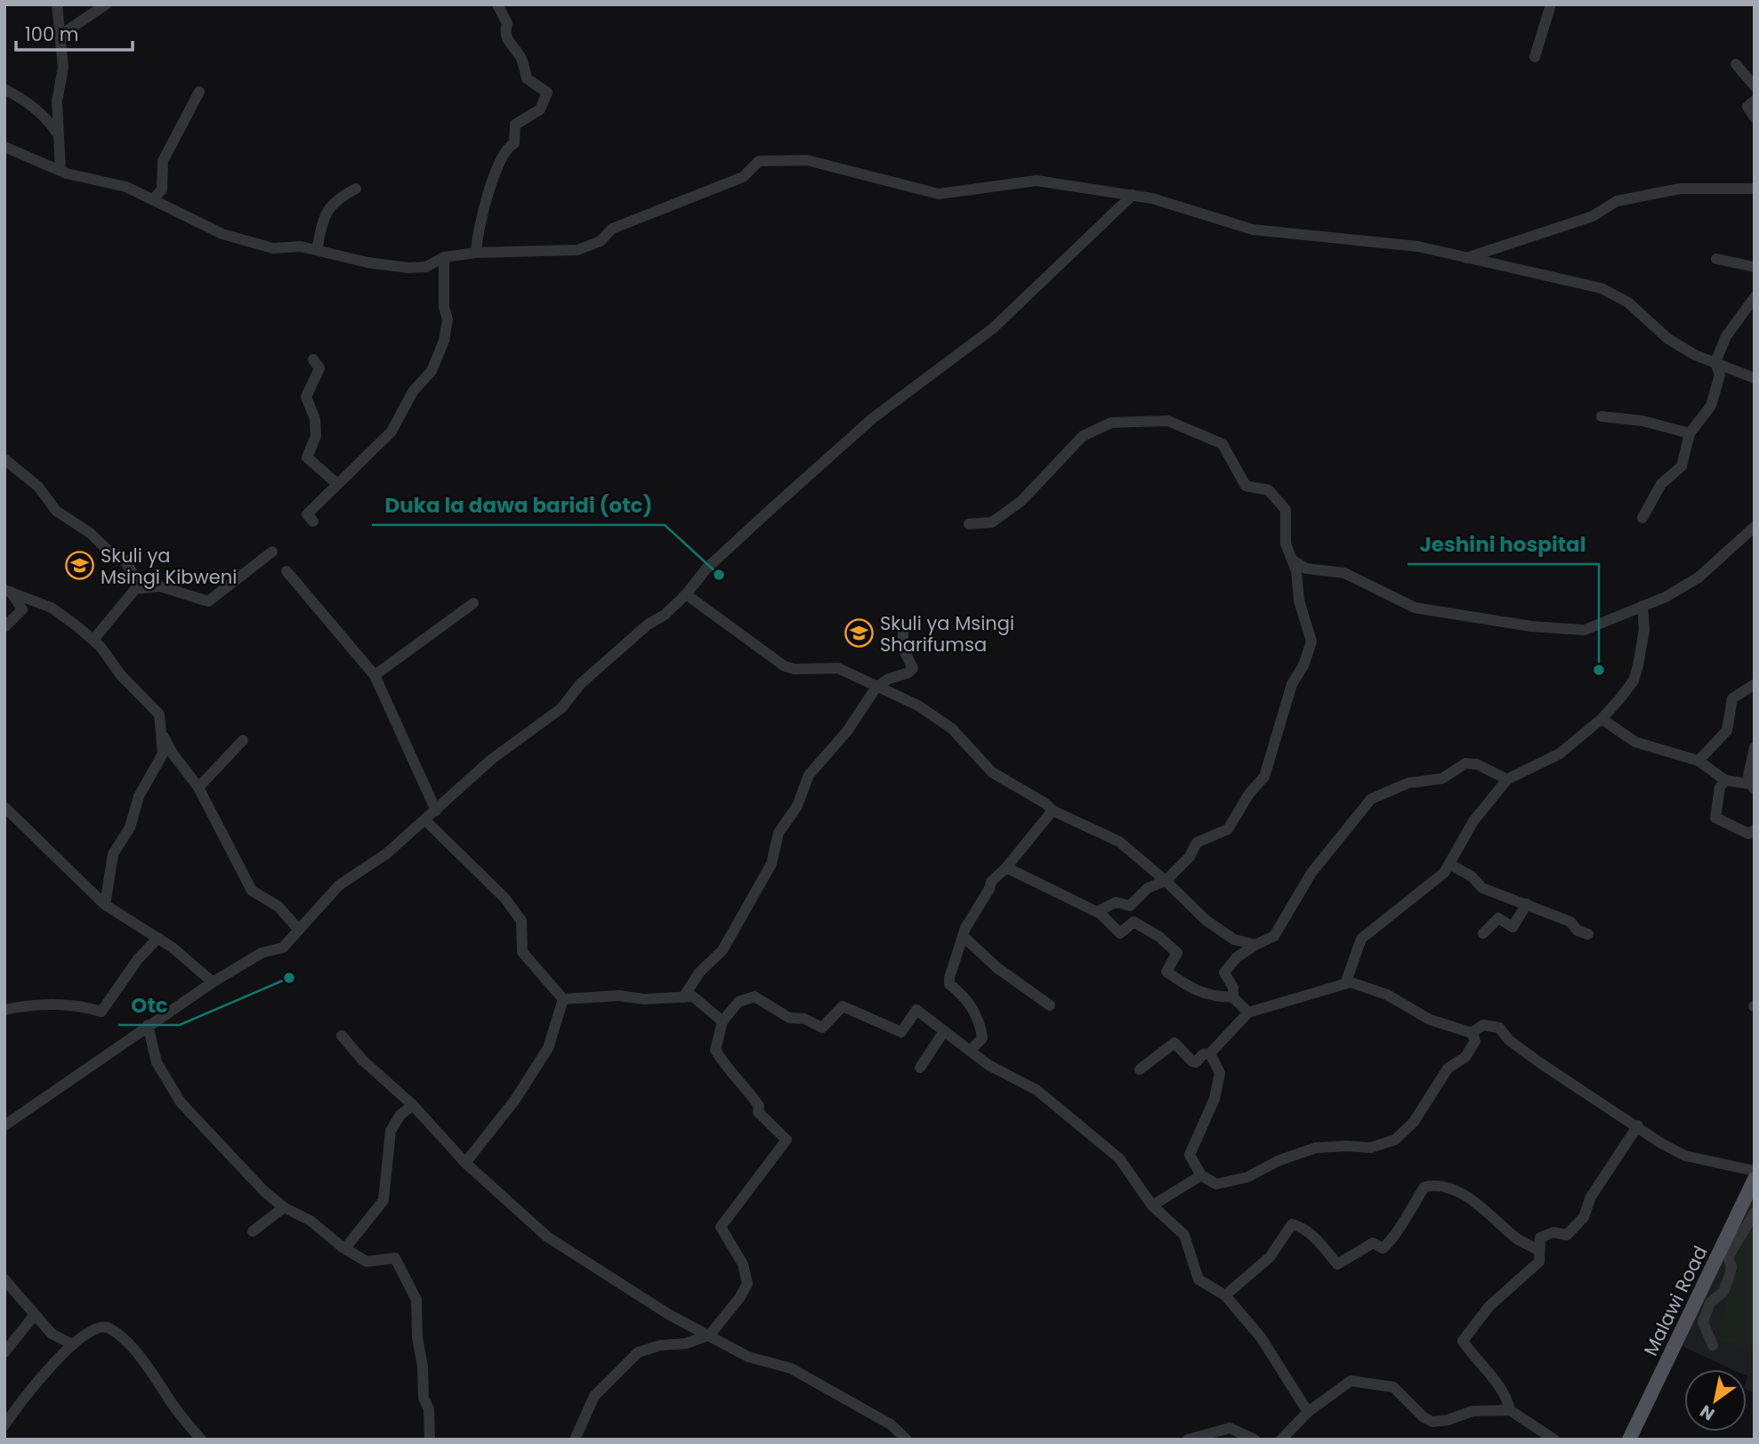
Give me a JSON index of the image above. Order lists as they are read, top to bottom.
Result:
{
  "streets": {
    "main road": ["Malawi Road"]
  },
  "places": {
    "school or university": ["Skuli ya Msingi Kibweni", "Skuli ya Msingi Sharifumsa"],
    "other": ["Duka la dawa baridi (otc)", "Jeshini hospital", "Otc"]
  },
  "scale_bar": "100 m",
  "north": "bottom left"
}
